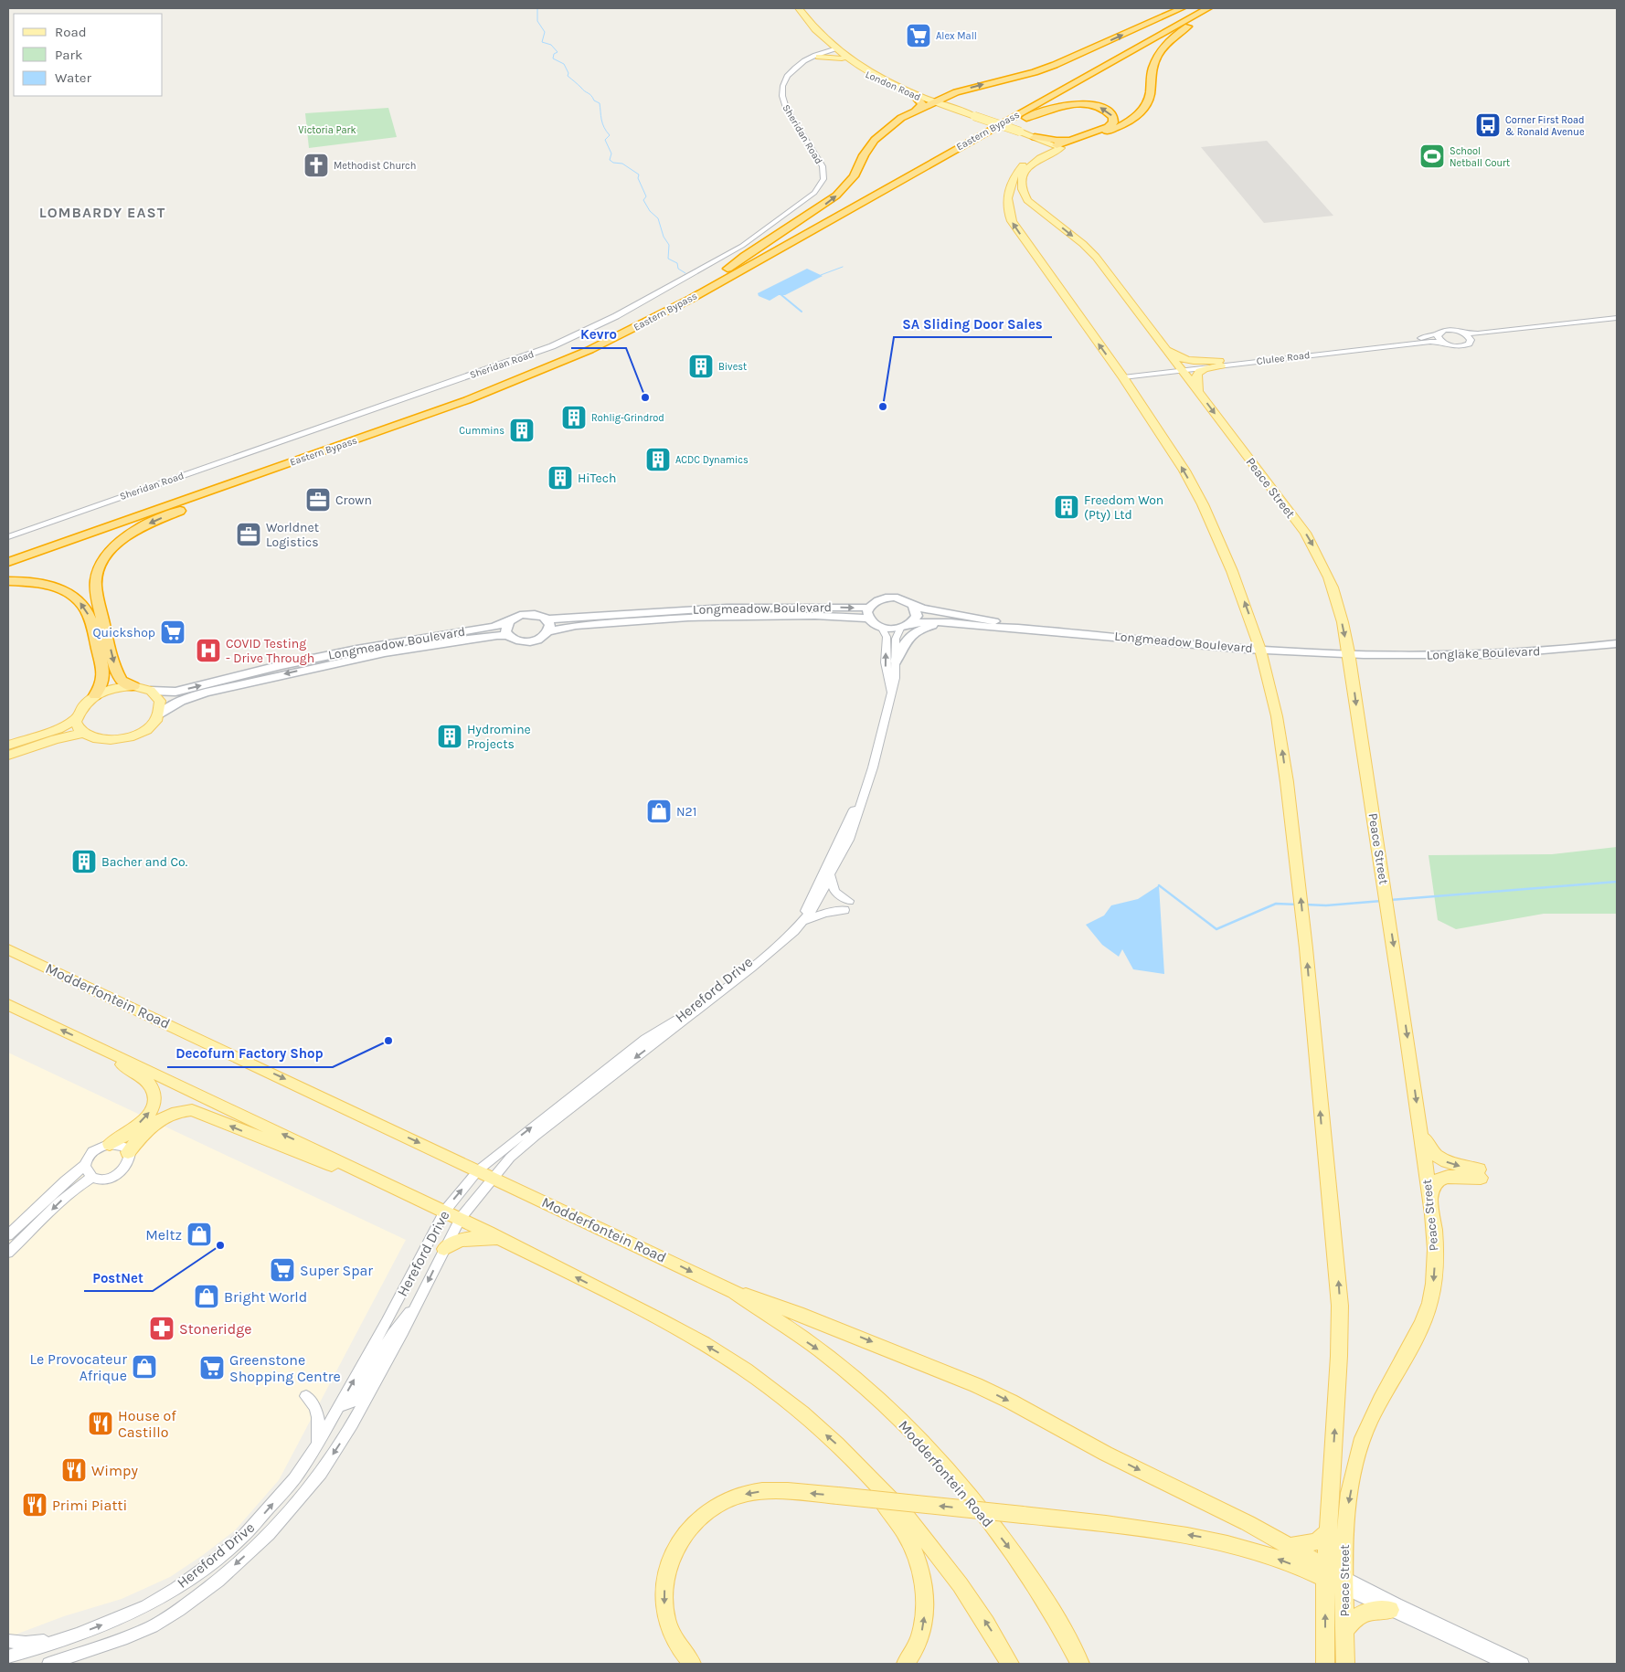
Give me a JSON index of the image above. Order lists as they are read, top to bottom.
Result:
{
  "streets": {
    "highway": ["Eastern Bypass"],
    "main road": [
      "London Road",
      "Peace Street",
      "Longmeadow Boulevard",
      "Longlake Boulevard",
      "Modderfontein Road"
    ],
    "street": ["Sheridan Road", "Clulee Road", "Hereford Drive"]
  },
  "crossings": [
    ["London Road", "Peace Street"],
    ["Clulee Road", "Peace Street"],
    ["Peace Street", "Longmeadow Boulevard"],
    ["Peace Street", "Longlake Boulevard"],
    ["Longmeadow Boulevard", "Longlake Boulevard"],
    ["Longmeadow Boulevard", "Hereford Drive"],
    ["Hereford Drive", "Modderfontein Road"]
  ],
  "districts": ["LOMBARDY EAST"],
  "parks": ["Victoria Park"],
  "places": {
    "supermarket": [
      "Alex Mall",
      "Quickshop",
      "Super Spar",
      "Greenstone Shopping Centre"
    ],
    "bus stop": ["Corner First Road & Ronald Avenue"],
    "sports": ["School Netball Court"],
    "church": ["Methodist Church"],
    "building": [
      "Bivest",
      "Rohlig-Grindrod",
      "Cummins",
      "ACDC Dynamics",
      "HiTech",
      "Freedom Won (Pty) Ltd",
      "Hydromine Projects",
      "Bacher and Co."
    ],
    "other": [
      "Kevro",
      "SA Sliding Door Sales",
      "Decofurn Factory Shop",
      "PostNet"
    ],
    "office": ["Crown", "Worldnet Logistics"],
    "hospital": ["COVID Testing - Drive Through"],
    "shop": [
      "N21",
      "Meltz",
      "Bright World",
      "Le Provocateur Afrique"
    ],
    "pharmacy": ["Stoneridge"],
    "restaurant": ["House of Castillo", "Wimpy", "Primi Piatti"]
  },
  "legend": ["Road", "Park", "Water"]
}
